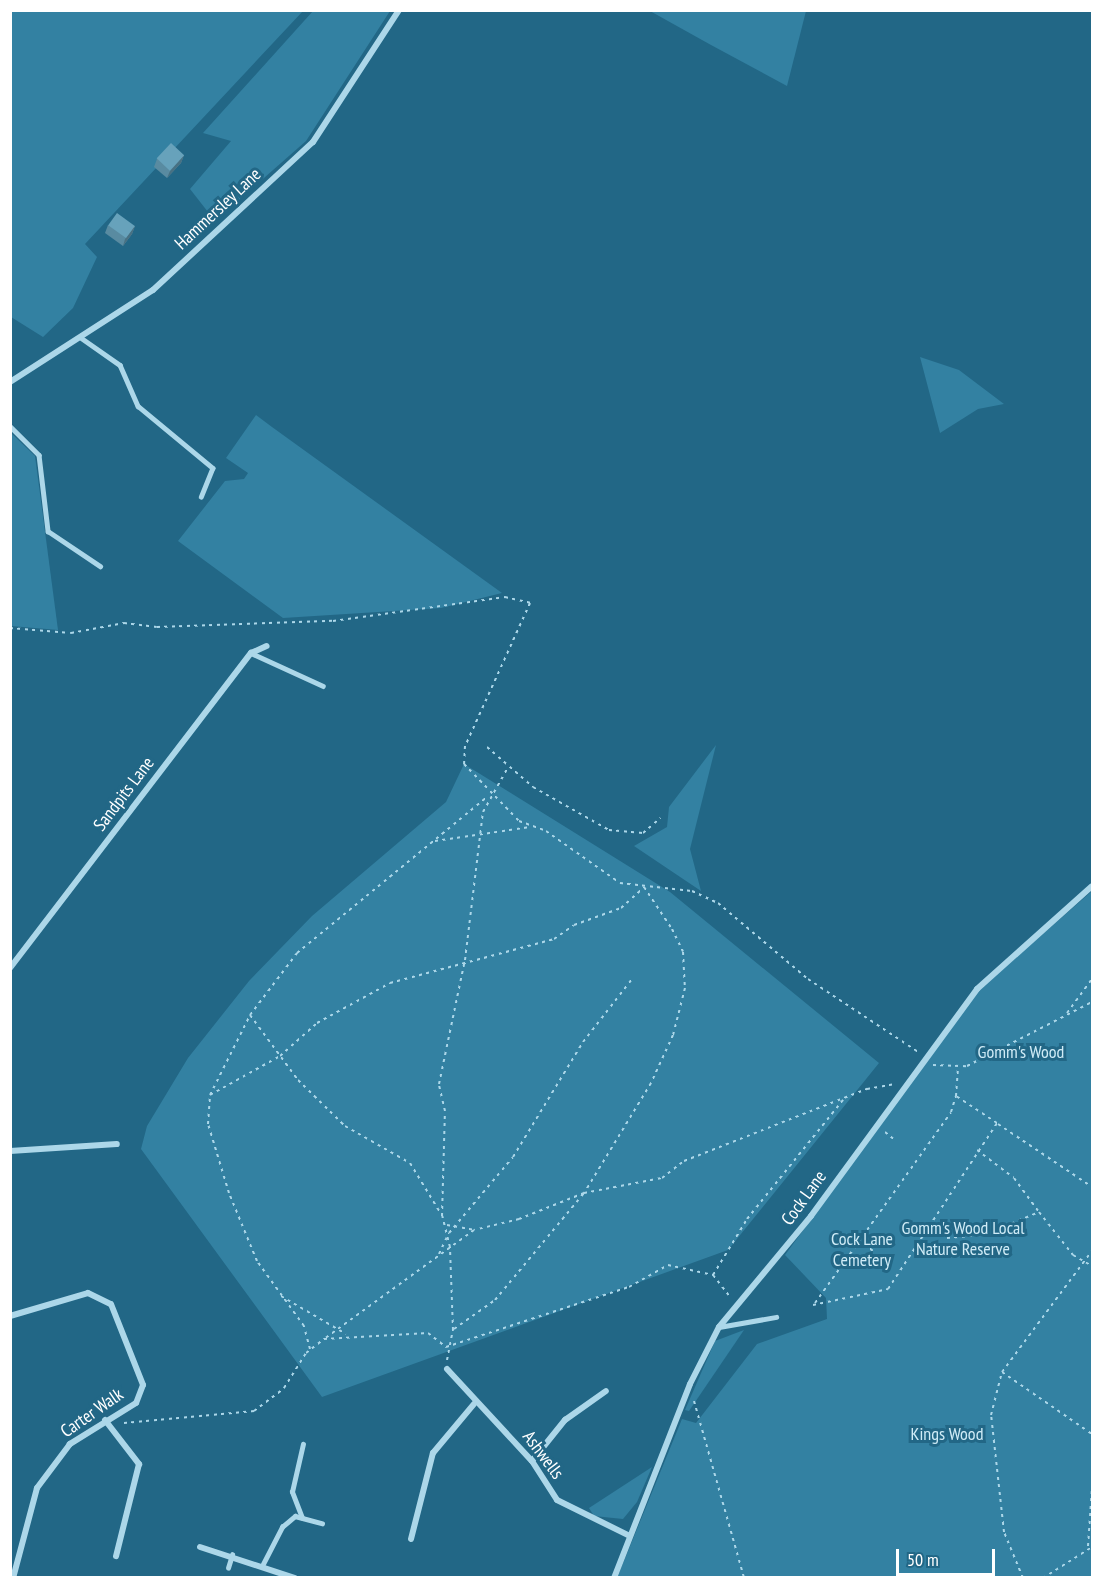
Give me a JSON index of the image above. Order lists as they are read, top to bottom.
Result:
{
  "streets": {
    "street": [
      "Hammersley Lane",
      "Sandpits Lane",
      "Cock Lane",
      "Carter Walk",
      "Ashwells"
    ]
  },
  "crossings": [
    ["Cock Lane", "Ashwells"]
  ],
  "parks": [
    "Gomm's Wood",
    "Gomm's Wood Local Nature Reserve",
    "Cock Lane Cemetery",
    "Kings Wood"
  ],
  "scale_bar": "50 m"
}
